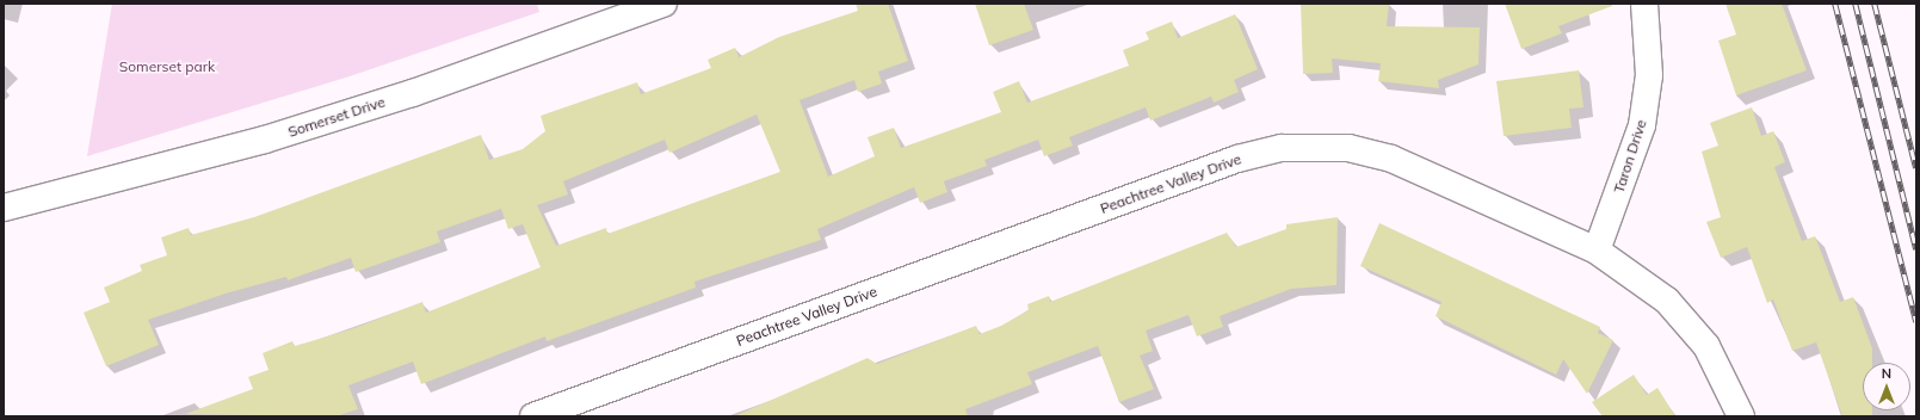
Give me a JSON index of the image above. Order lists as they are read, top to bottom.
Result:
{
  "streets": {
    "street": ["Somerset Drive", "Taron Drive", "Peachtree Valley Drive"]
  },
  "crossings": [
    ["Taron Drive", "Peachtree Valley Drive"]
  ],
  "parks": ["Somerset park"],
  "north": "top"
}
